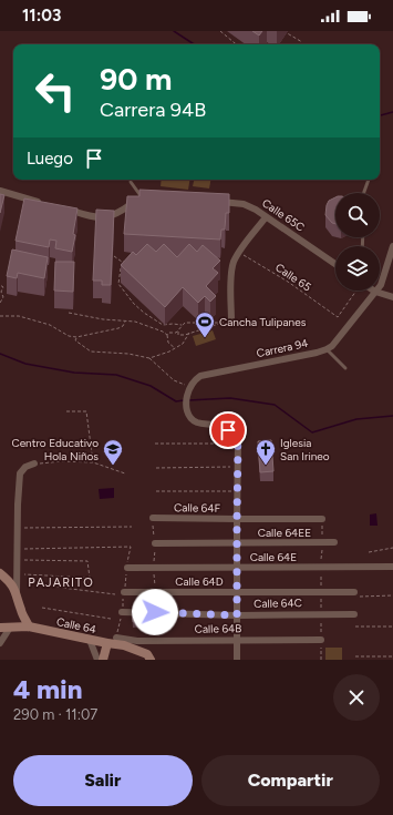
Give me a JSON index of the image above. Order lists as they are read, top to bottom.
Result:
{
  "streets": {
    "street": [
      "Calle 65C",
      "Carrera 94",
      "Calle 64F",
      "Calle 64EE",
      "Calle 64E",
      "Calle 64D",
      "Calle 64C",
      "Calle 64",
      "Calle 64B"
    ],
    "path": ["Calle 65"]
  },
  "districts": ["PAJARITO"],
  "places": {
    "sports": ["Cancha Tulipanes"],
    "school or university": ["Centro Educativo Hola Niños"],
    "church": ["Iglesia San Irineo"]
  },
  "page": {
    "status": "11:03",
    "turn": ["90 m", "Carrera 94B"],
    "then": "Luego",
    "heading": ["4 min", "290 m · 11:07"],
    "buttons": ["Salir", "Compartir"]
  }
}
